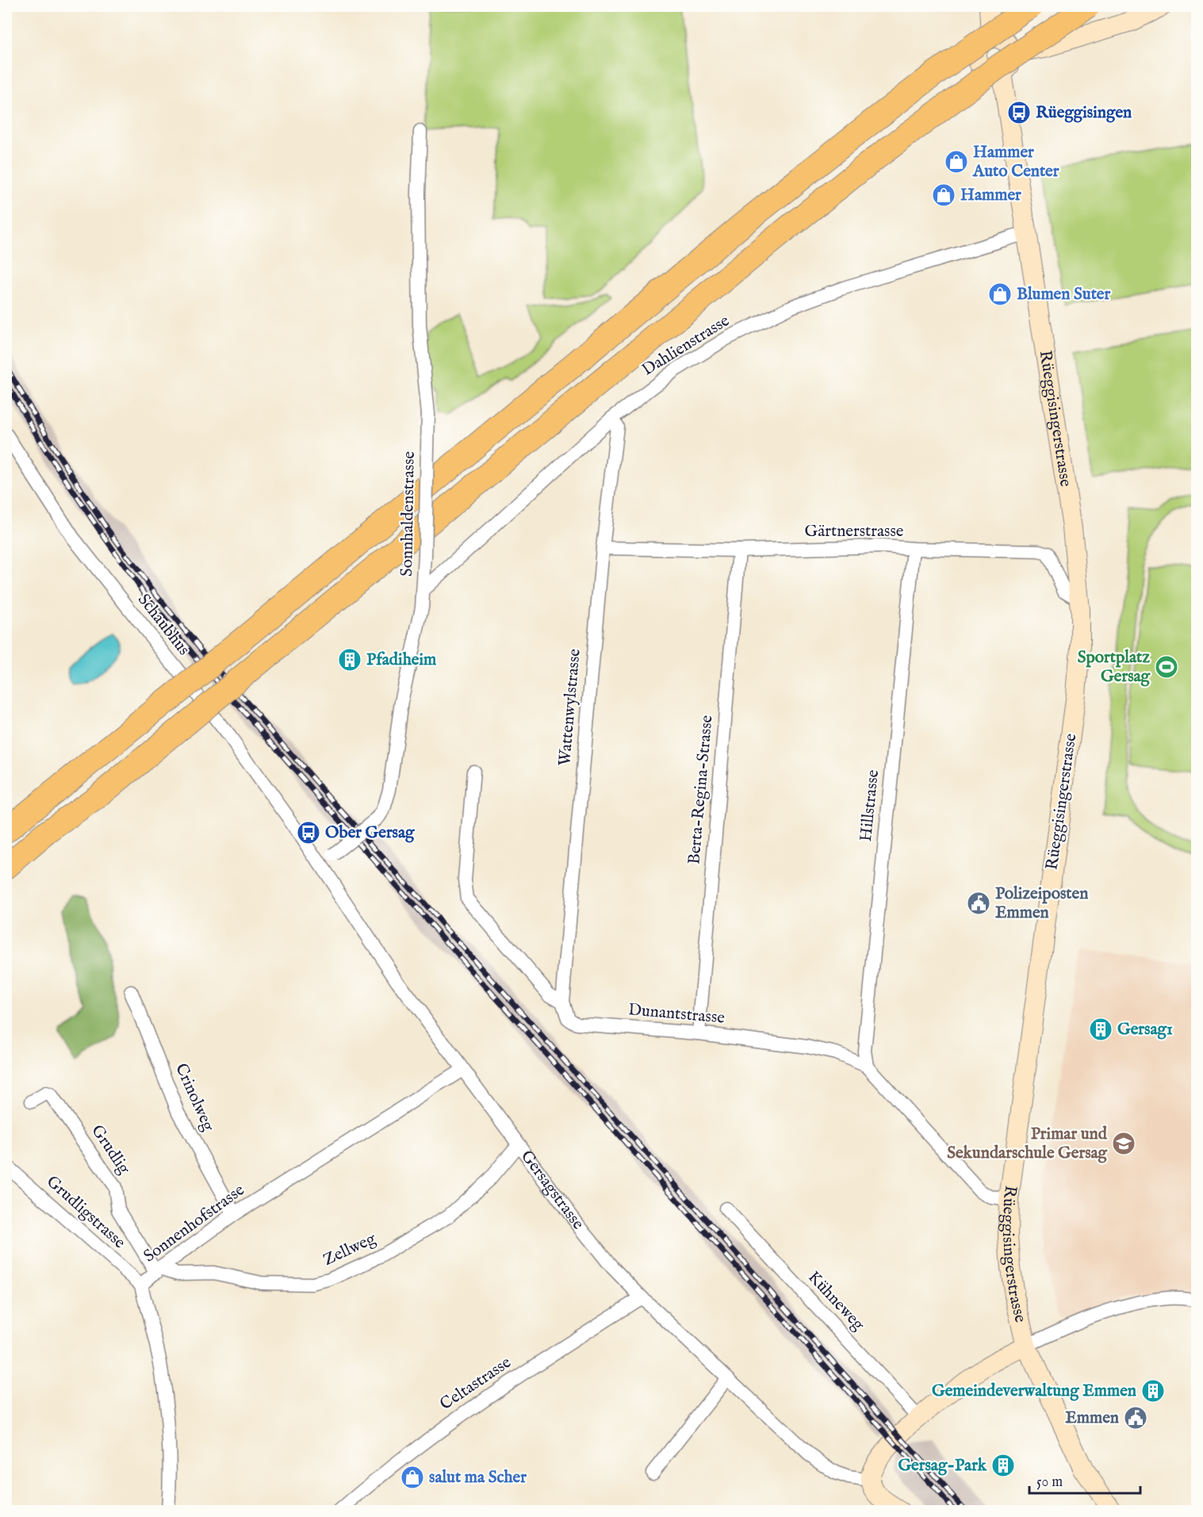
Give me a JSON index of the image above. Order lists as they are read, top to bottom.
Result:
{
  "streets": {
    "street": [
      "Dahlienstrasse",
      "Rüeggisingerstrasse",
      "Sonnhaldenstrasse",
      "Gärtnerstrasse",
      "Schaubhus",
      "Wattenwylstrasse",
      "Berta-Regina-Strasse",
      "Hillstrasse",
      "Dunantstrasse",
      "Crinolweg",
      "Grudlig",
      "Gersagstrasse",
      "Grudligstrasse",
      "Sonnenhofstrasse",
      "Zellweg",
      "Kühneweg",
      "Celtastrasse"
    ]
  },
  "crossings": [
    ["Dahlienstrasse", "Rüeggisingerstrasse"],
    ["Dahlienstrasse", "Sonnhaldenstrasse"],
    ["Dahlienstrasse", "Wattenwylstrasse"],
    ["Rüeggisingerstrasse", "Gärtnerstrasse"],
    ["Rüeggisingerstrasse", "Dunantstrasse"],
    ["Sonnhaldenstrasse", "Gersagstrasse"],
    ["Gärtnerstrasse", "Wattenwylstrasse"],
    ["Gärtnerstrasse", "Berta-Regina-Strasse"],
    ["Gärtnerstrasse", "Hillstrasse"],
    ["Schaubhus", "Gersagstrasse"],
    ["Wattenwylstrasse", "Dunantstrasse"],
    ["Berta-Regina-Strasse", "Dunantstrasse"],
    ["Hillstrasse", "Dunantstrasse"],
    ["Crinolweg", "Sonnenhofstrasse"],
    ["Grudlig", "Sonnenhofstrasse"],
    ["Grudlig", "Zellweg"],
    ["Gersagstrasse", "Sonnenhofstrasse"],
    ["Gersagstrasse", "Zellweg"],
    ["Gersagstrasse", "Celtastrasse"],
    ["Grudligstrasse", "Sonnenhofstrasse"],
    ["Sonnenhofstrasse", "Zellweg"]
  ],
  "places": {
    "bus stop": ["Rüeggisingen", "Ober Gersag"],
    "shop": [
      "Hammer Auto Center",
      "Hammer",
      "Blumen Suter",
      "salut ma Scher"
    ],
    "building": [
      "Pfadiheim",
      "Gersag1",
      "Gemeindeverwaltung Emmen",
      "Gersag-Park"
    ],
    "sports": ["Sportplatz Gersag"],
    "public building": ["Polizeiposten Emmen", "Emmen"],
    "school or university": ["Primar und Sekundarschule Gersag"]
  },
  "scale_bar": "50 m"
}
